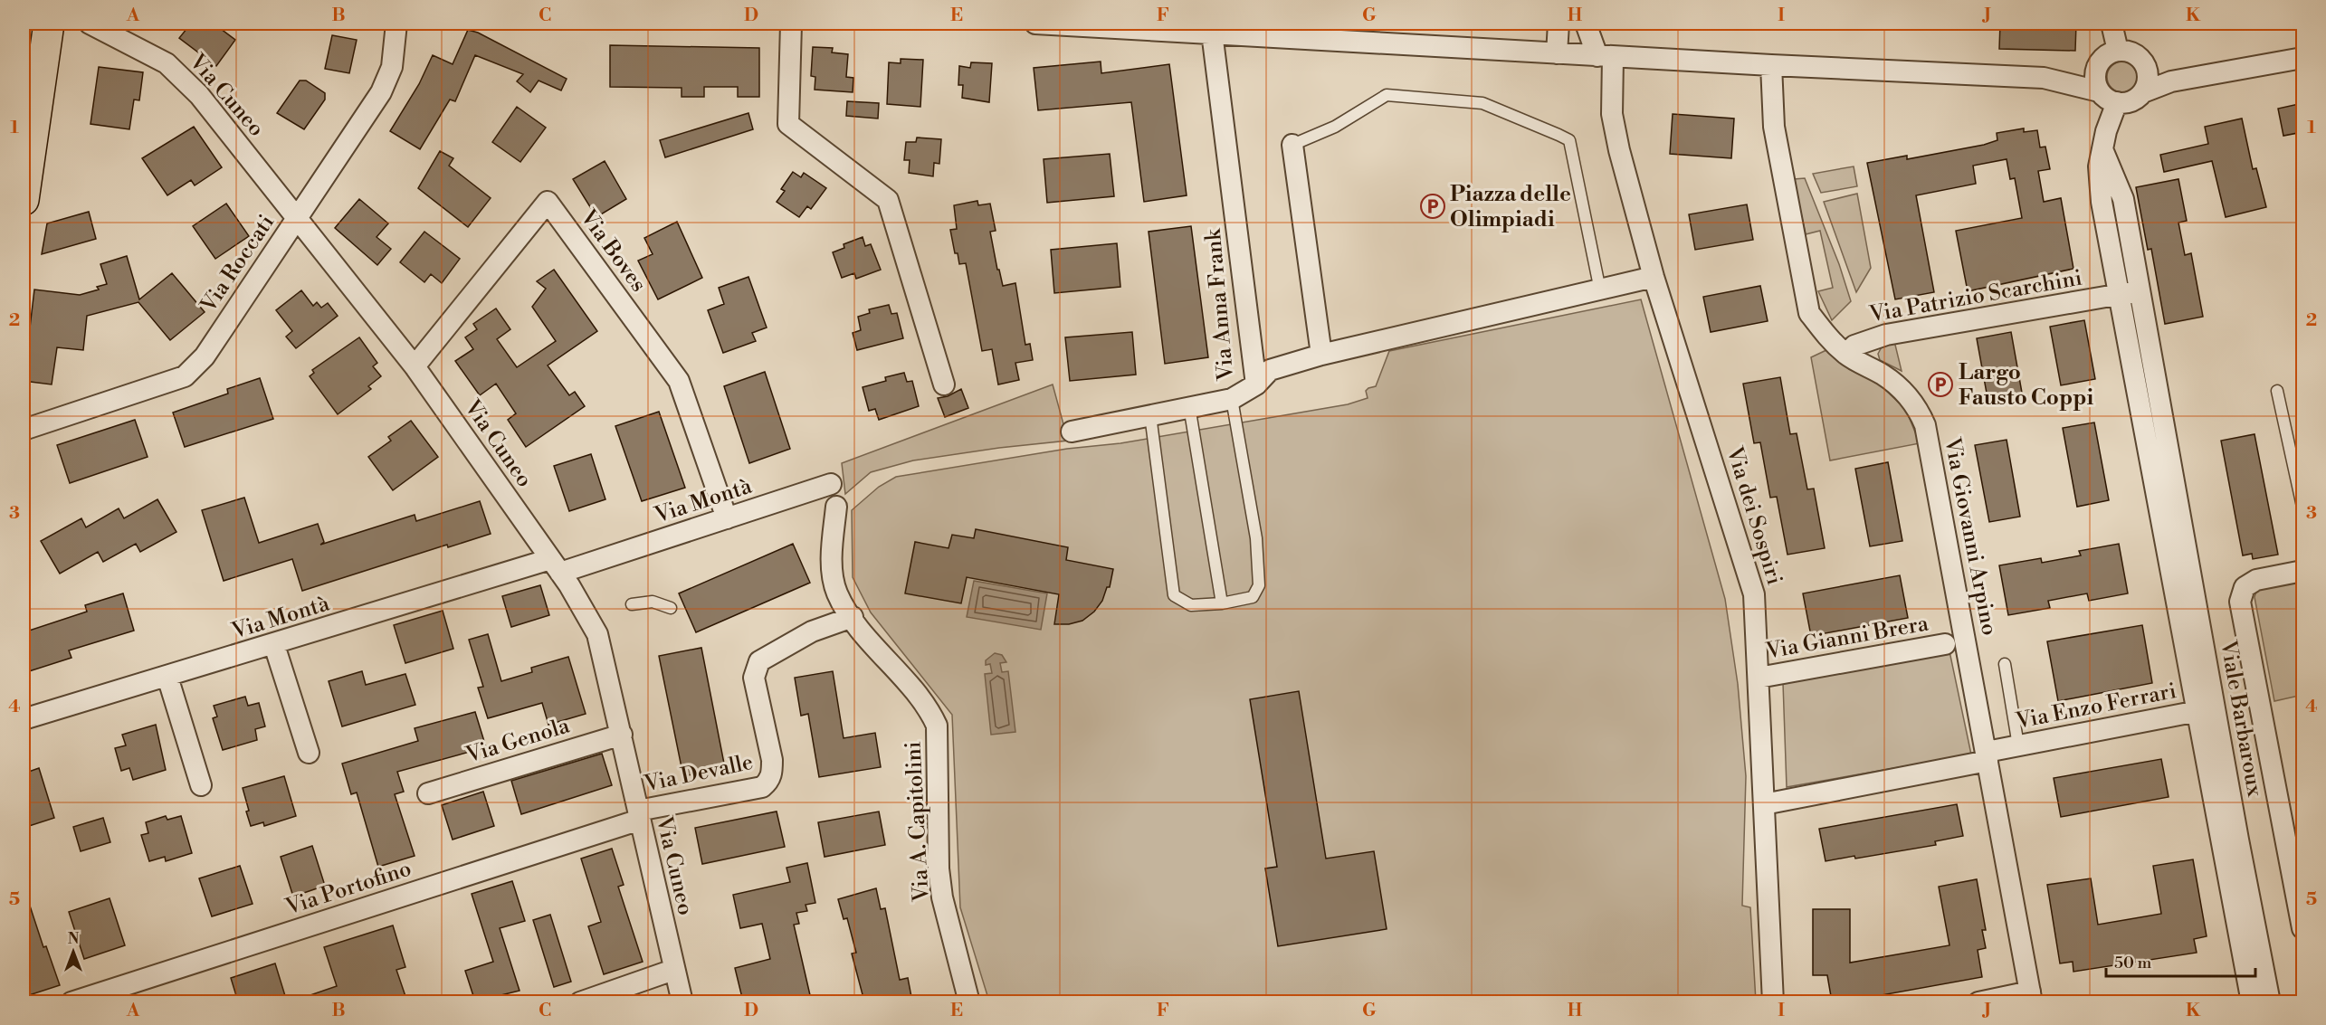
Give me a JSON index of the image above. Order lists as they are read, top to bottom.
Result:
{
  "streets": {
    "street": [
      "Via Cuneo",
      "Via Boves",
      "Via Roccati",
      "Via Patrizio Scarchini",
      "Via Anna Frank",
      "Via Montà",
      "Via dei Sospiri",
      "Via Giovanni Arpino",
      "Via Gianni Brera",
      "Via Enzo Ferrari",
      "Viale Barbaroux",
      "Via Genola",
      "Via Devalle",
      "Via A. Capitolini",
      "Via Portofino"
    ]
  },
  "crossings": [
    ["Via Cuneo", "Via Boves"],
    ["Via Cuneo", "Via Roccati"],
    ["Via Cuneo", "Via Montà"],
    ["Via Cuneo", "Via Genola"],
    ["Via Cuneo", "Via Devalle"],
    ["Via Cuneo", "Via Portofino"],
    ["Via Boves", "Via Montà"],
    ["Via Patrizio Scarchini", "Via Giovanni Arpino"],
    ["Via Patrizio Scarchini", "Viale Barbaroux"],
    ["Via dei Sospiri", "Via Gianni Brera"],
    ["Via dei Sospiri", "Via Enzo Ferrari"],
    ["Via Giovanni Arpino", "Via Enzo Ferrari"],
    ["Via Enzo Ferrari", "Viale Barbaroux"],
    ["Via Devalle", "Via A. Capitolini"],
    ["Via Devalle", "Via Portofino"]
  ],
  "places": {
    "parking": ["Piazza delle Olimpiadi", "Largo Fausto Coppi"]
  },
  "scale_bar": "50 m",
  "north": "top",
  "grid": {
    "columns": [
      "A",
      "B",
      "C",
      "D",
      "E",
      "F",
      "G",
      "H",
      "I",
      "J",
      "K"
    ],
    "rows": [
      "1",
      "2",
      "3",
      "4",
      "5"
    ]
  }
}
